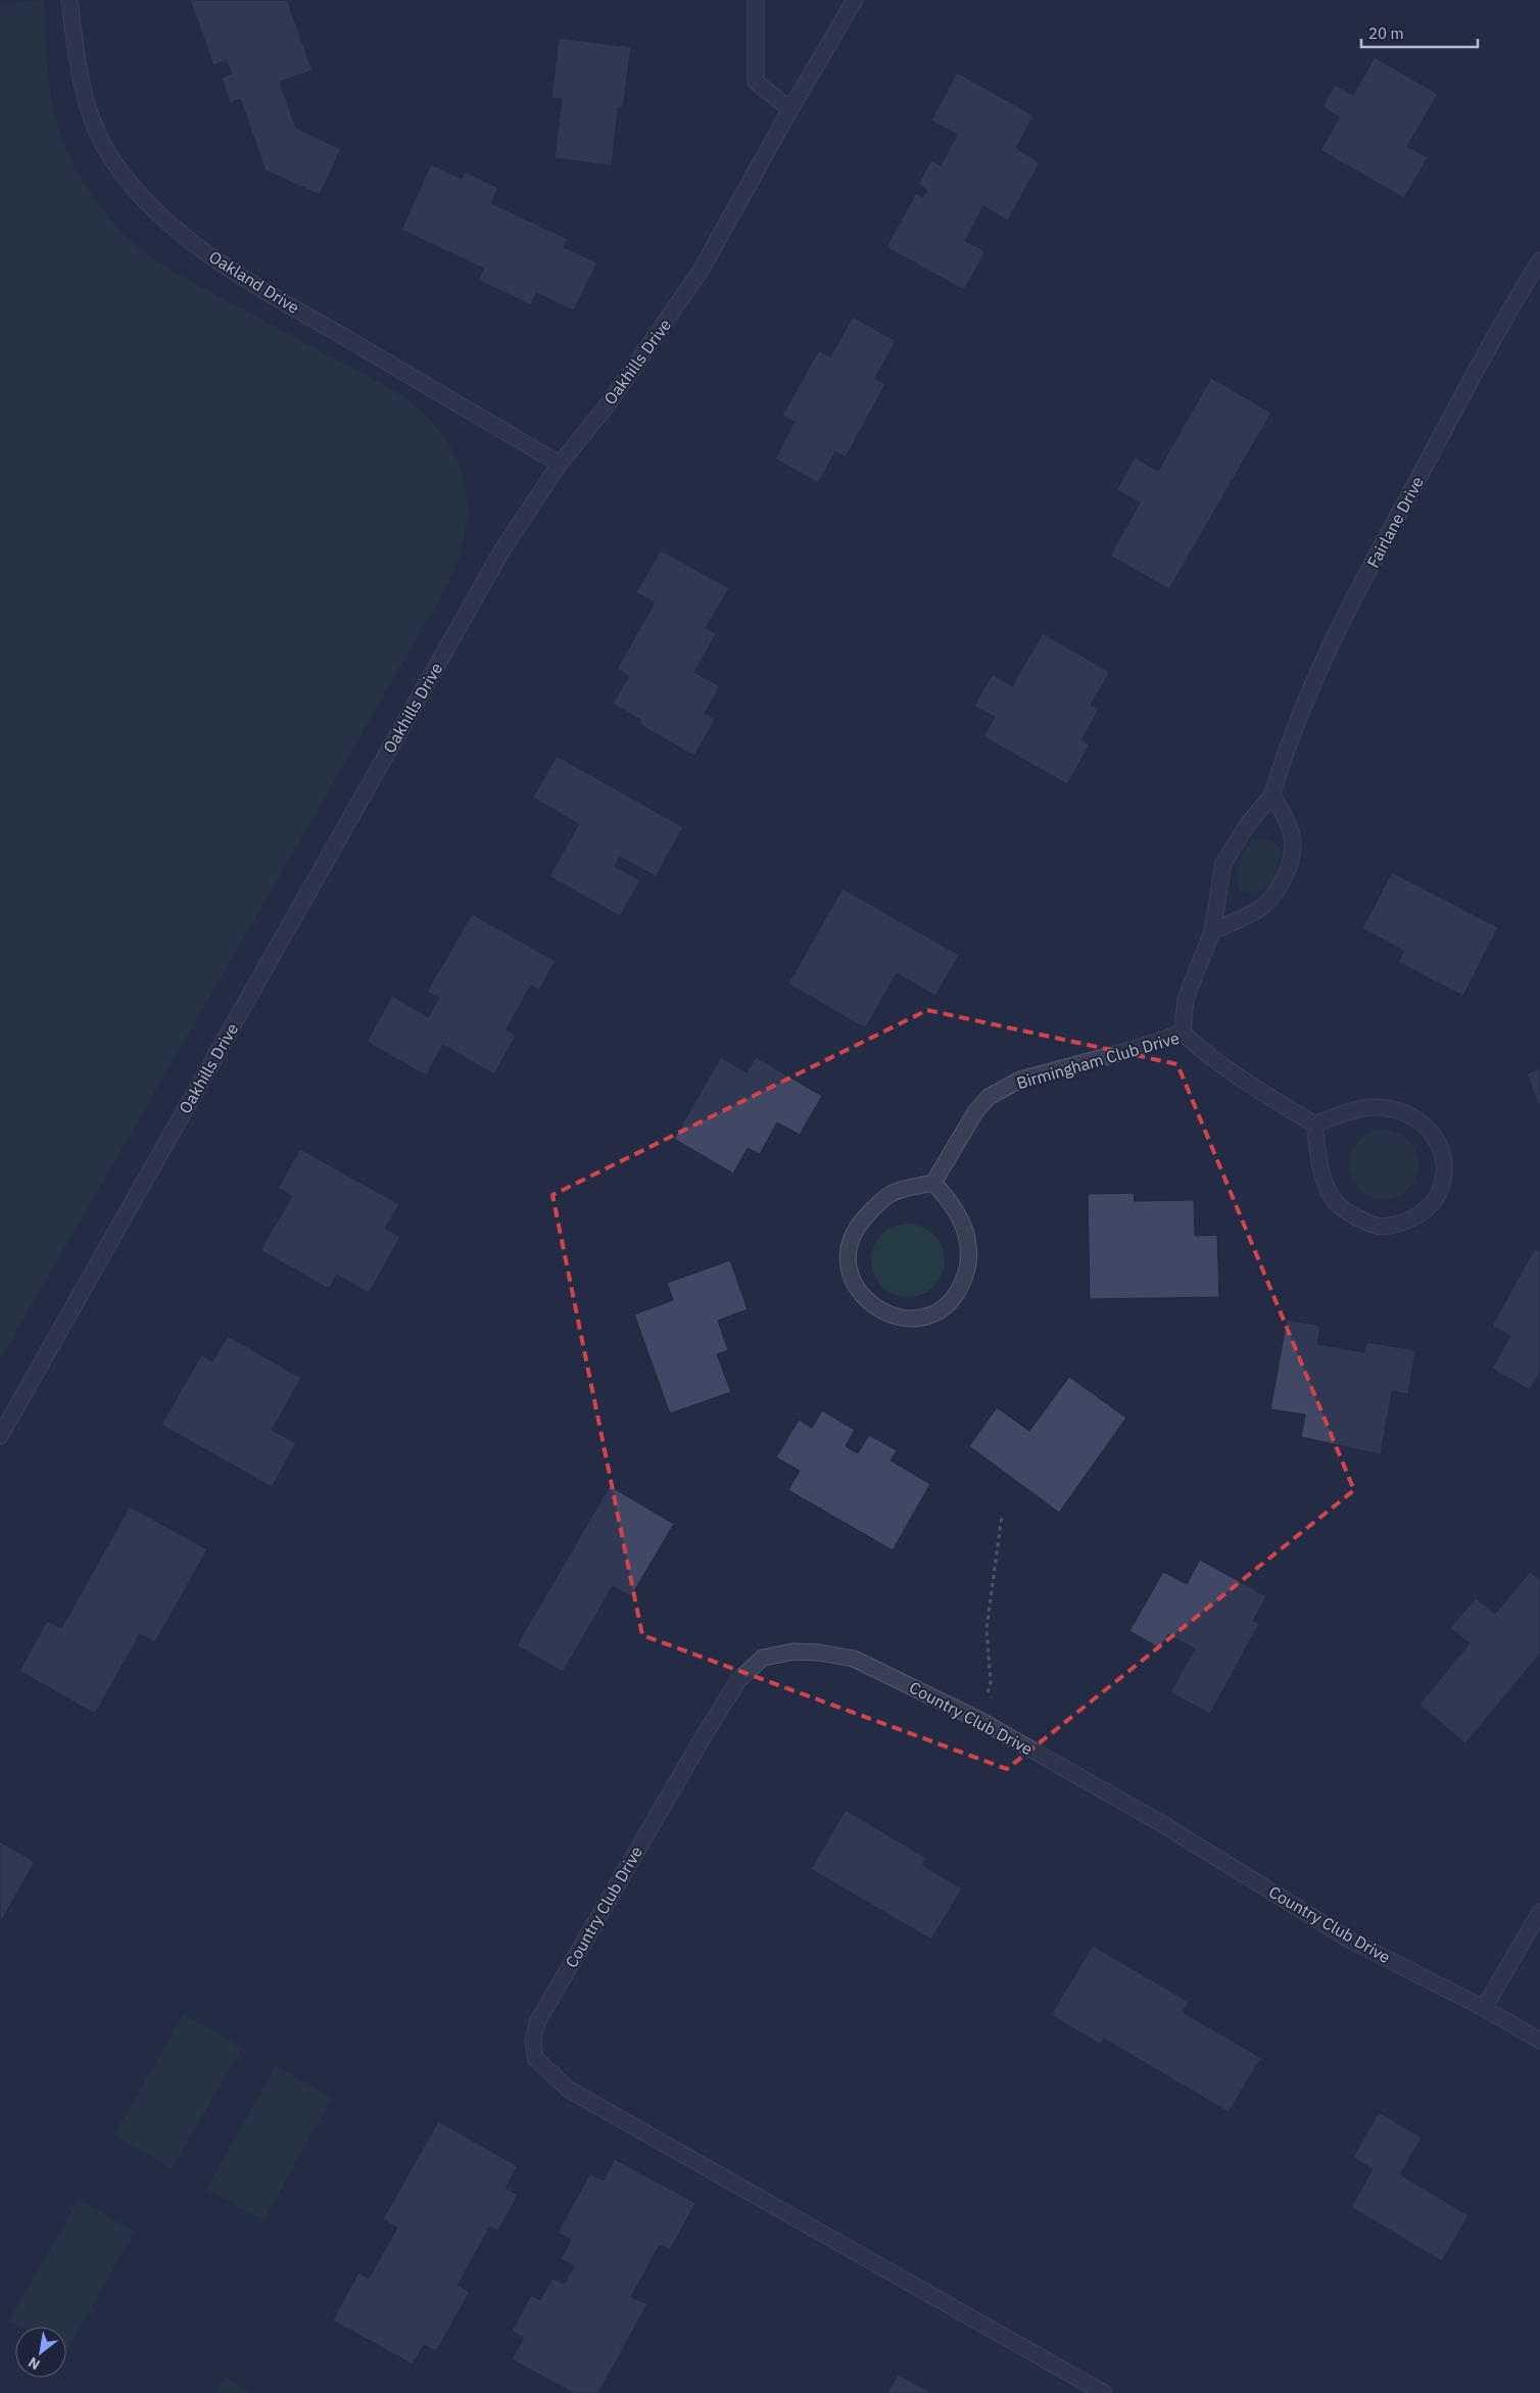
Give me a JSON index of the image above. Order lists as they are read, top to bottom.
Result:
{
  "streets": {
    "street": [
      "Oakland Drive",
      "Oakhills Drive",
      "Fairlane Drive",
      "Birmingham Club Drive",
      "Country Club Drive"
    ]
  },
  "crossings": [
    ["Oakland Drive", "Oakhills Drive"],
    ["Fairlane Drive", "Birmingham Club Drive"]
  ],
  "scale_bar": "20 m",
  "north": "bottom left"
}
